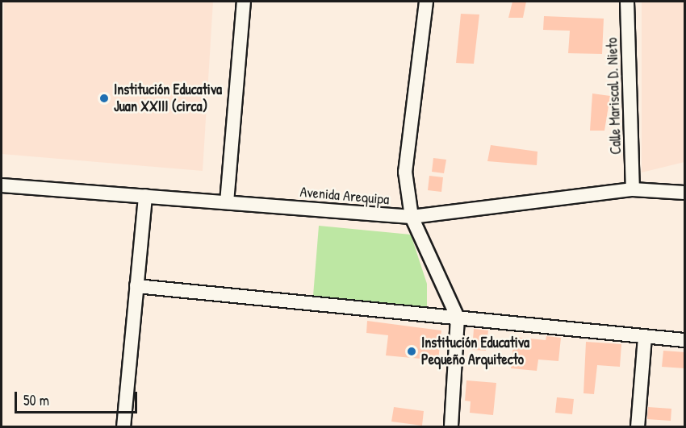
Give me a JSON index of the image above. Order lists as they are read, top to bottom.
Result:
{
  "streets": {
    "street": ["Calle Mariscal D. Nieto", "Avenida Arequipa"]
  },
  "crossings": [
    ["Calle Mariscal D. Nieto", "Avenida Arequipa"]
  ],
  "places": ["Institución Educativa Juan XXIII (circa)", "Institución Educativa Pequeño Arquitecto"],
  "scale_bar": "50 m"
}
